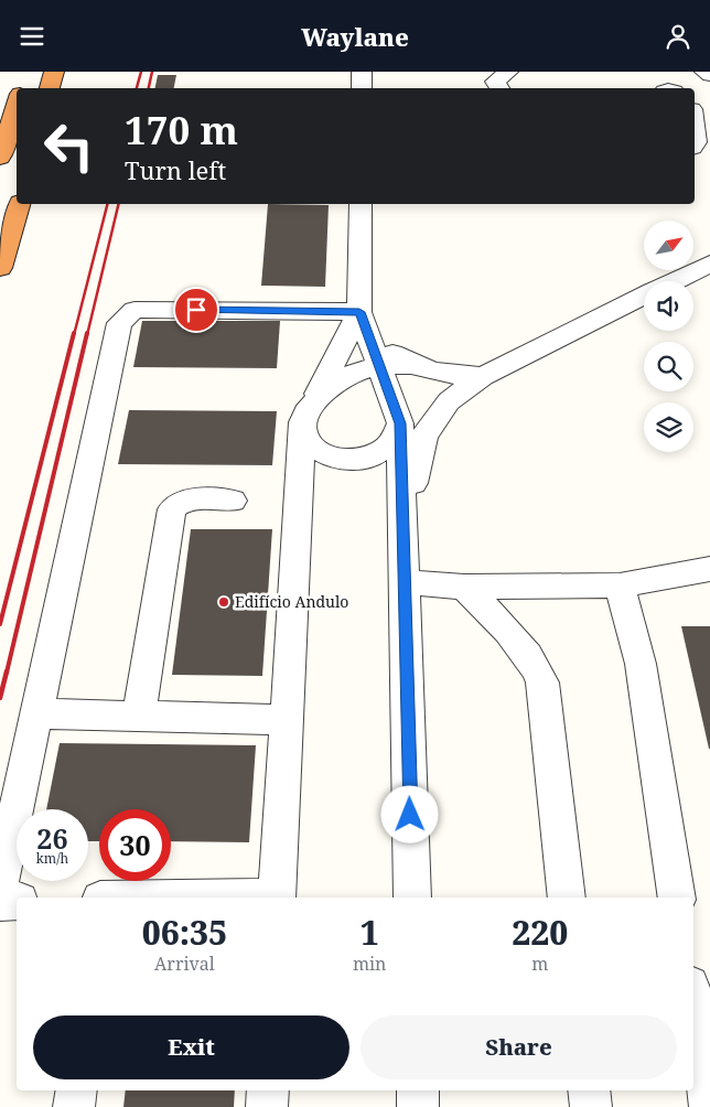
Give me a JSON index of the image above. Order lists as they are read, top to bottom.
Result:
{
  "places": ["Edifício Andulo"],
  "north": "top right",
  "page": {
    "header": "Waylane",
    "turn": ["170 m", "Turn left"],
    "speed": "26 km/h",
    "limit": "30",
    "eta": [
      "06:35",
      "Arrival",
      "1",
      "min",
      "220",
      "m"
    ],
    "buttons": ["Exit", "Share"]
  }
}
